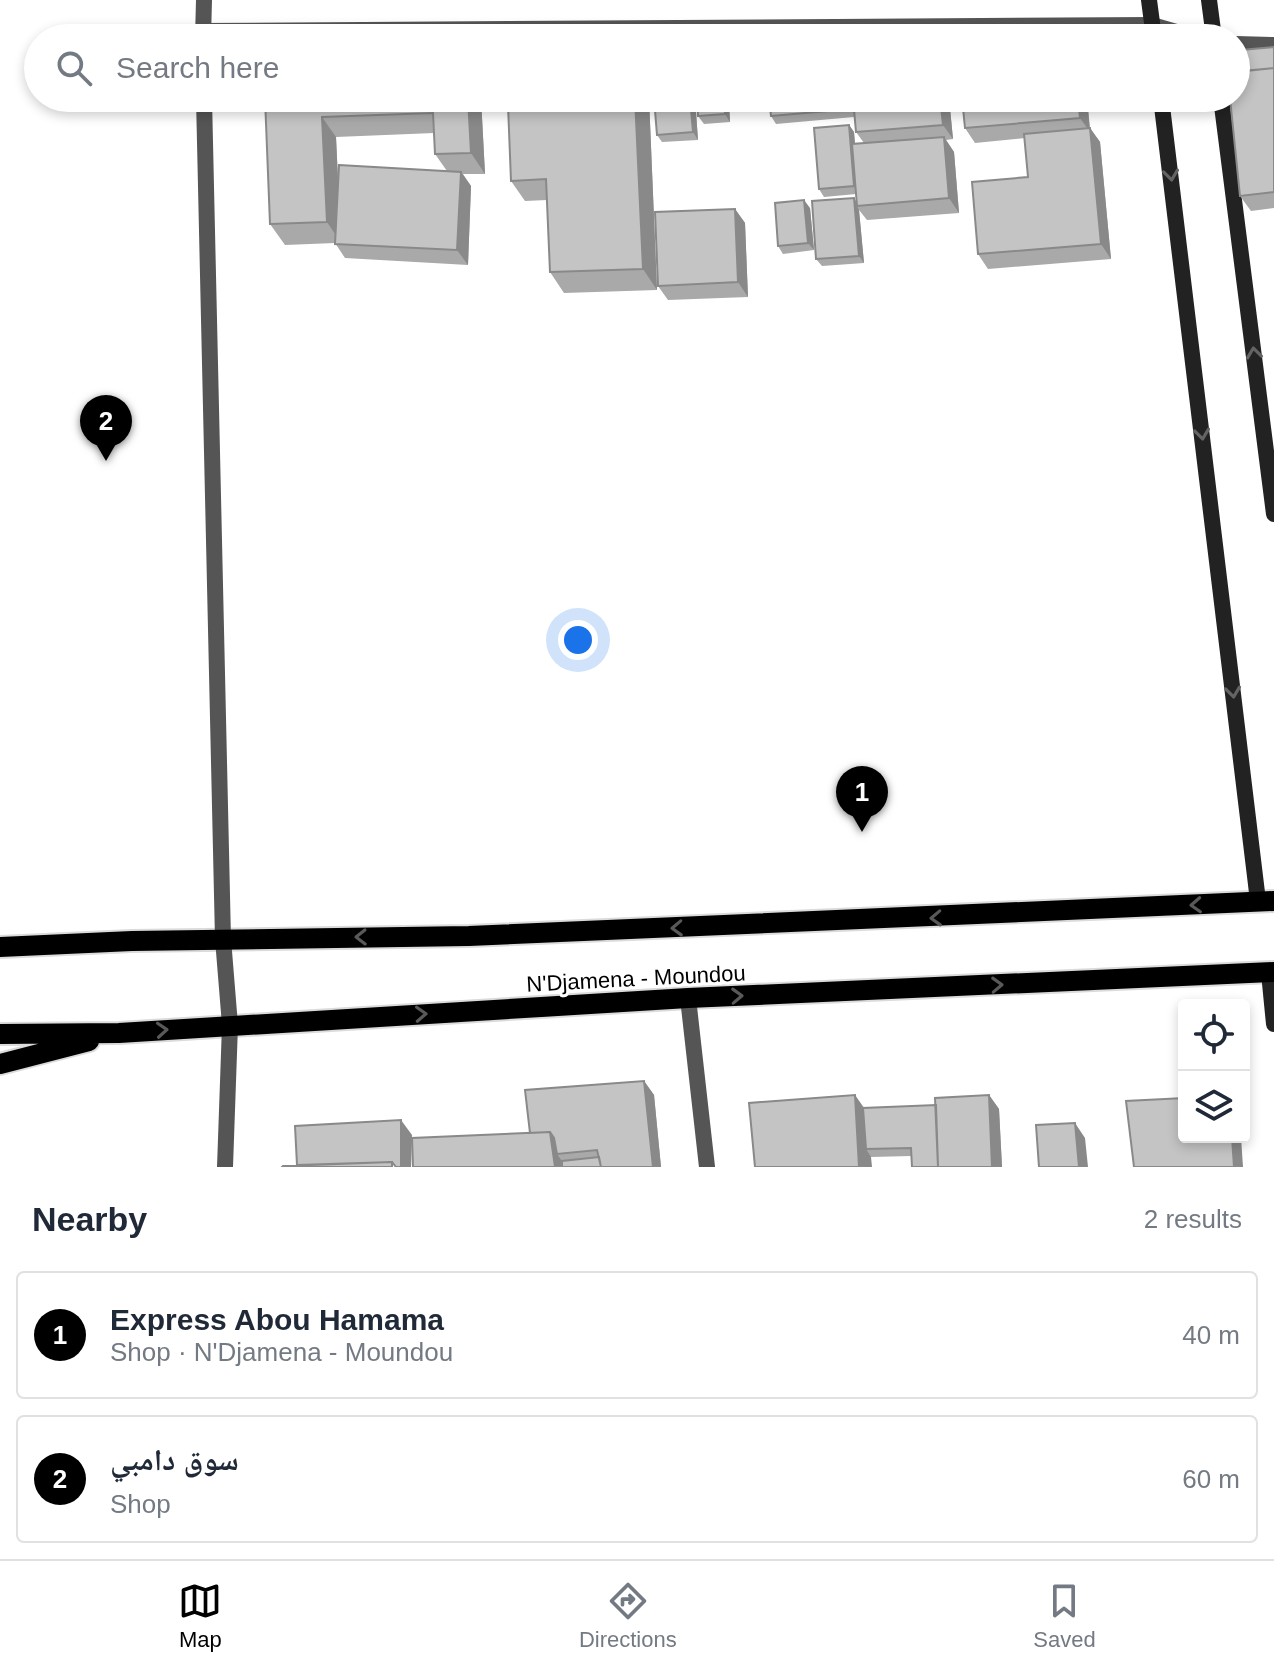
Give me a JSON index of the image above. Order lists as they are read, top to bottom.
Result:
{
  "streets": {
    "main road": ["N'Djamena - Moundou"]
  },
  "page": {
    "search": "Search here",
    "pins": ["2", "1"],
    "heading": ["Nearby", "2 results"],
    "list": [
      {
        "mark": "1",
        "name": "Express Abou Hamama",
        "note": "Shop · N'Djamena - Moundou",
        "value": "40 m"
      },
      {
        "mark": "2",
        "name": "سوق دامبي",
        "note": "Shop",
        "value": "60 m"
      }
    ],
    "nav": ["Map", "Directions", "Saved"]
  }
}
